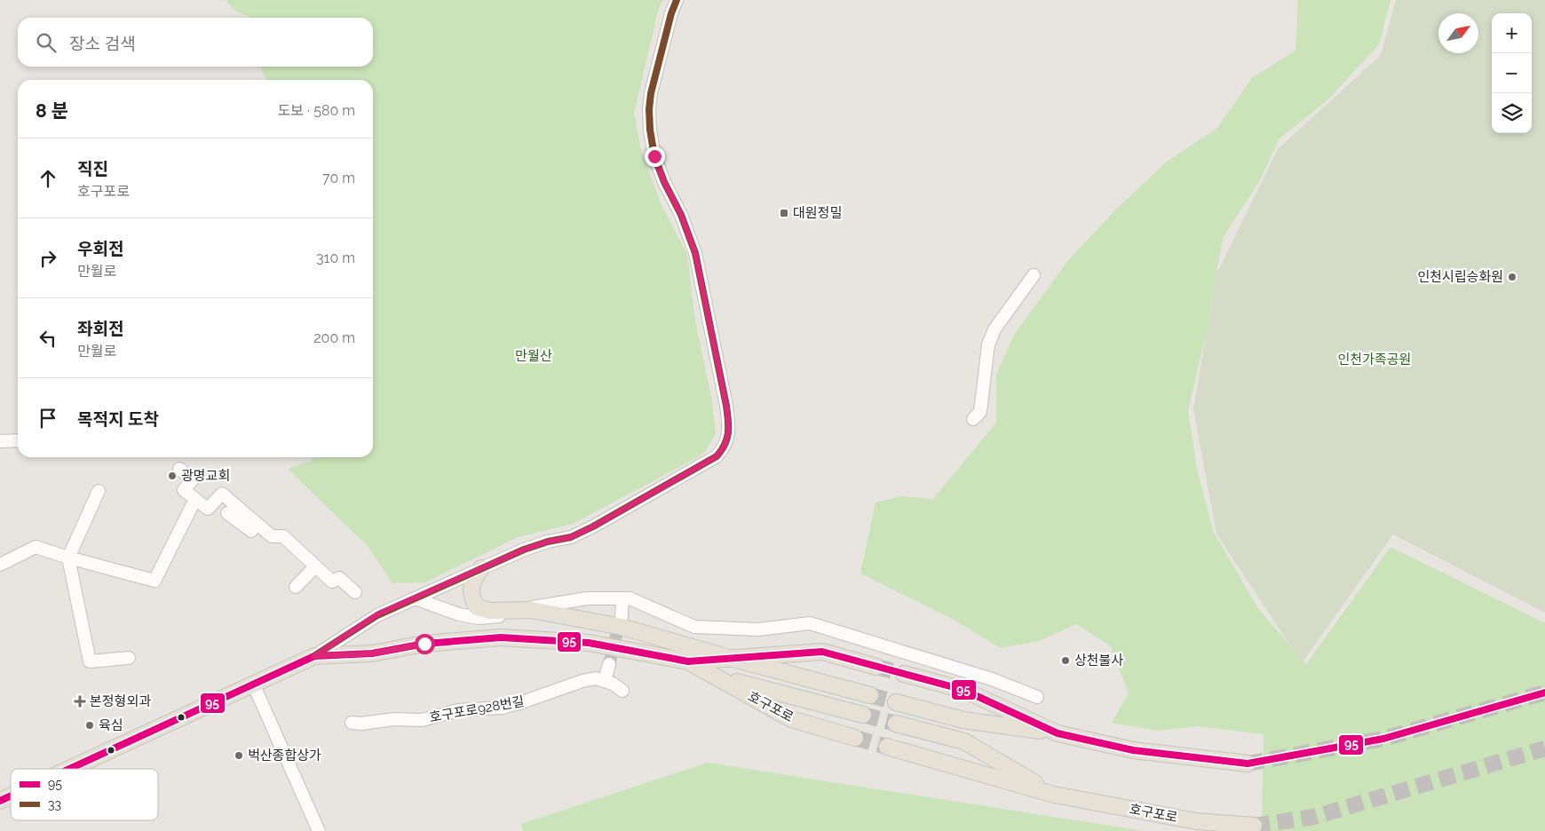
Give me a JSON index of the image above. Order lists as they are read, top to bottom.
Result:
{
  "streets": {
    "main road": ["호구포로"],
    "street": ["호구포로928번길"]
  },
  "parks": ["만월산", "인천가족공원"],
  "places": {
    "transit": ["대원정밀"],
    "other": [
      "인천시립승화원",
      "광명교회",
      "상천불사",
      "육심",
      "벅산종합상가"
    ],
    "health": ["본정형외과"]
  },
  "lines": ["transit line 33", "transit line 95"],
  "legend": ["95", "33"],
  "north": "top right",
  "page": {
    "map_buttons": ["+", "−"],
    "search": "장소 검색",
    "heading": ["8 분", "도보 · 580 m"],
    "list": [
      ["직진", "호구포로", "70 m"],
      ["우회전", "만월로", "310 m"],
      ["좌회전", "만월로", "200 m"],
      "목적지 도착"
    ]
  }
}
